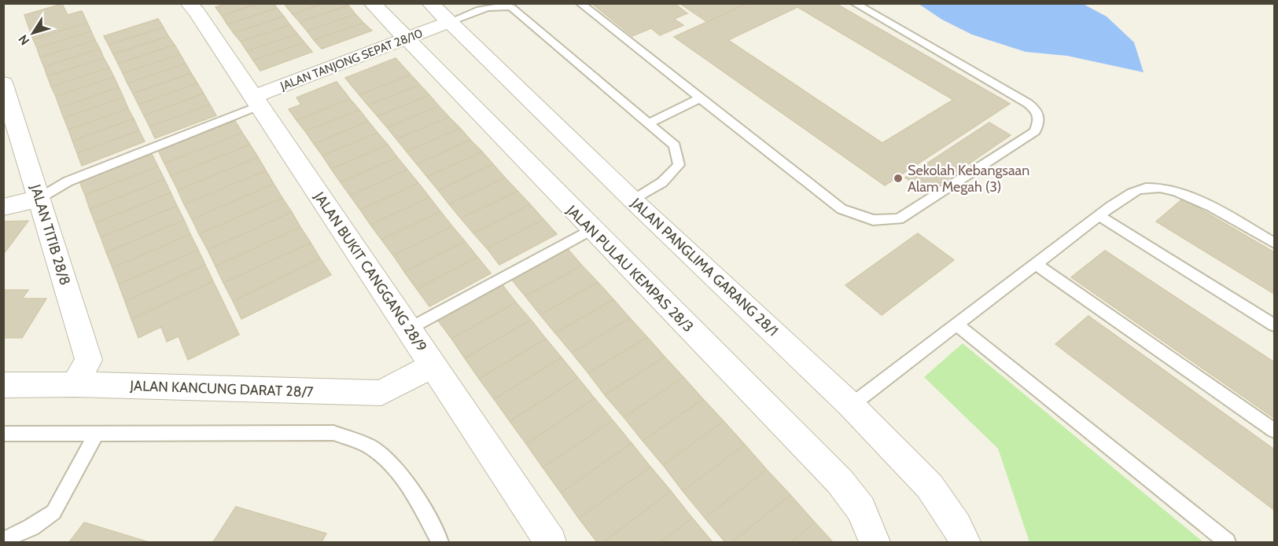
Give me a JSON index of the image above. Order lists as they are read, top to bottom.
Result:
{
  "streets": {
    "street": [
      "JALAN TANJONG SEPAT 28/10",
      "JALAN TITIB 28/8",
      "JALAN PANGLIMA GARANG 28/1",
      "JALAN PULAU KEMPAS 28/3",
      "JALAN BUKIT CANGGANG 28/9",
      "JALAN KANCUNG DARAT 28/7"
    ]
  },
  "crossings": [
    ["JALAN TANJONG SEPAT 28/10", "JALAN PANGLIMA GARANG 28/1"],
    ["JALAN TANJONG SEPAT 28/10", "JALAN PULAU KEMPAS 28/3"],
    ["JALAN TANJONG SEPAT 28/10", "JALAN BUKIT CANGGANG 28/9"],
    ["JALAN TITIB 28/8", "JALAN KANCUNG DARAT 28/7"],
    ["JALAN BUKIT CANGGANG 28/9", "JALAN KANCUNG DARAT 28/7"]
  ],
  "places": ["Sekolah Kebangsaan Alam Megah (3)"],
  "north": "bottom left"
}
